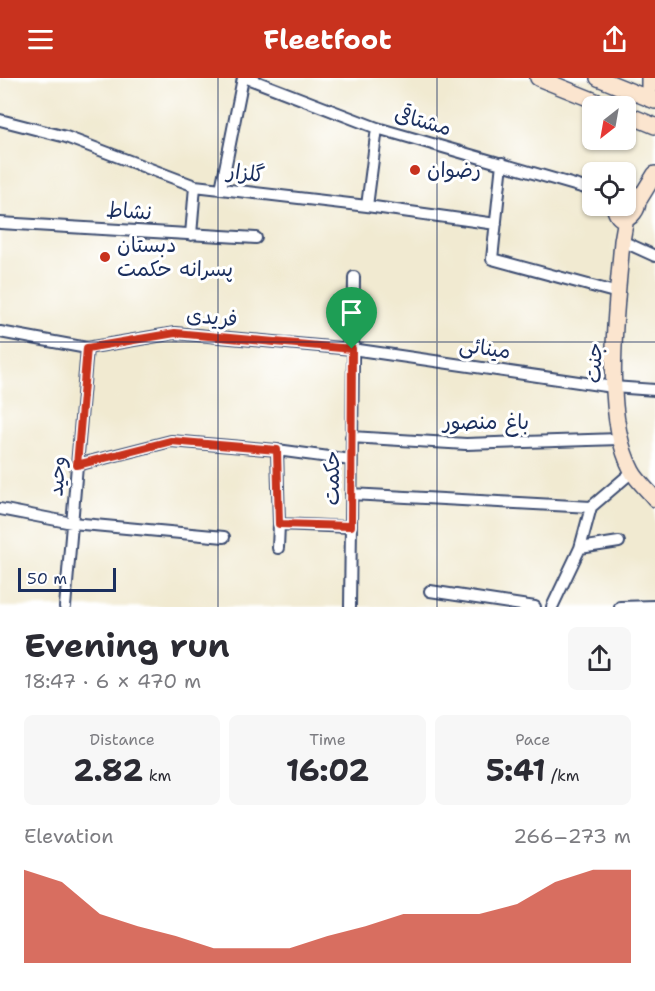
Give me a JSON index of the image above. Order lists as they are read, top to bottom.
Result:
{
  "streets": {
    "street": [
      "مشتاقی",
      "گلزار",
      "نشاط",
      "فریدی",
      "مینائی",
      "جنت",
      "باغ منصور",
      "وحید",
      "حکمت"
    ]
  },
  "crossings": [
    ["فریدی", "مینائی"],
    ["فریدی", "وحید"],
    ["فریدی", "حکمت"],
    ["مینائی", "جنت"],
    ["مینائی", "حکمت"],
    ["جنت", "باغ منصور"],
    ["باغ منصور", "حکمت"]
  ],
  "places": ["رضوان", "دبستان پسرانه حکمت"],
  "scale_bar": "50 m",
  "north": "bottom left",
  "page": {
    "header": "Fleetfoot",
    "scale": "50 m",
    "heading": ["Evening run", "18:47 · 6 × 470 m"],
    "stats": [
      ["Distance", "2.82 km"],
      ["Time", "16:02"],
      ["Pace", "5:41 /km"]
    ],
    "chart": ["Elevation", "266–273 m"]
  }
}
